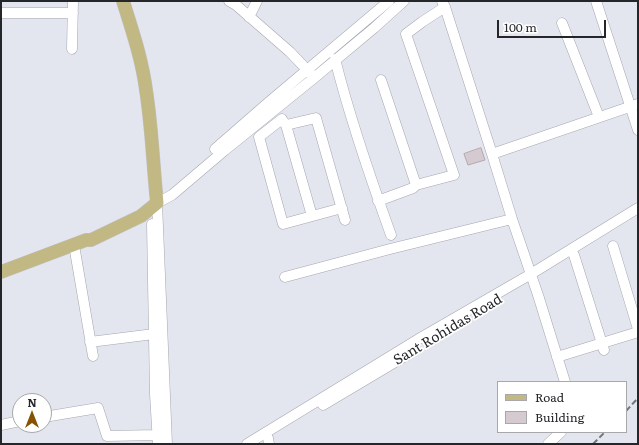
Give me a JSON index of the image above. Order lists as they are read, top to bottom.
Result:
{
  "streets": {
    "street": ["Sant Rohidas Road"]
  },
  "legend": ["Road", "Building"],
  "scale_bar": "100 m",
  "north": "top"
}
